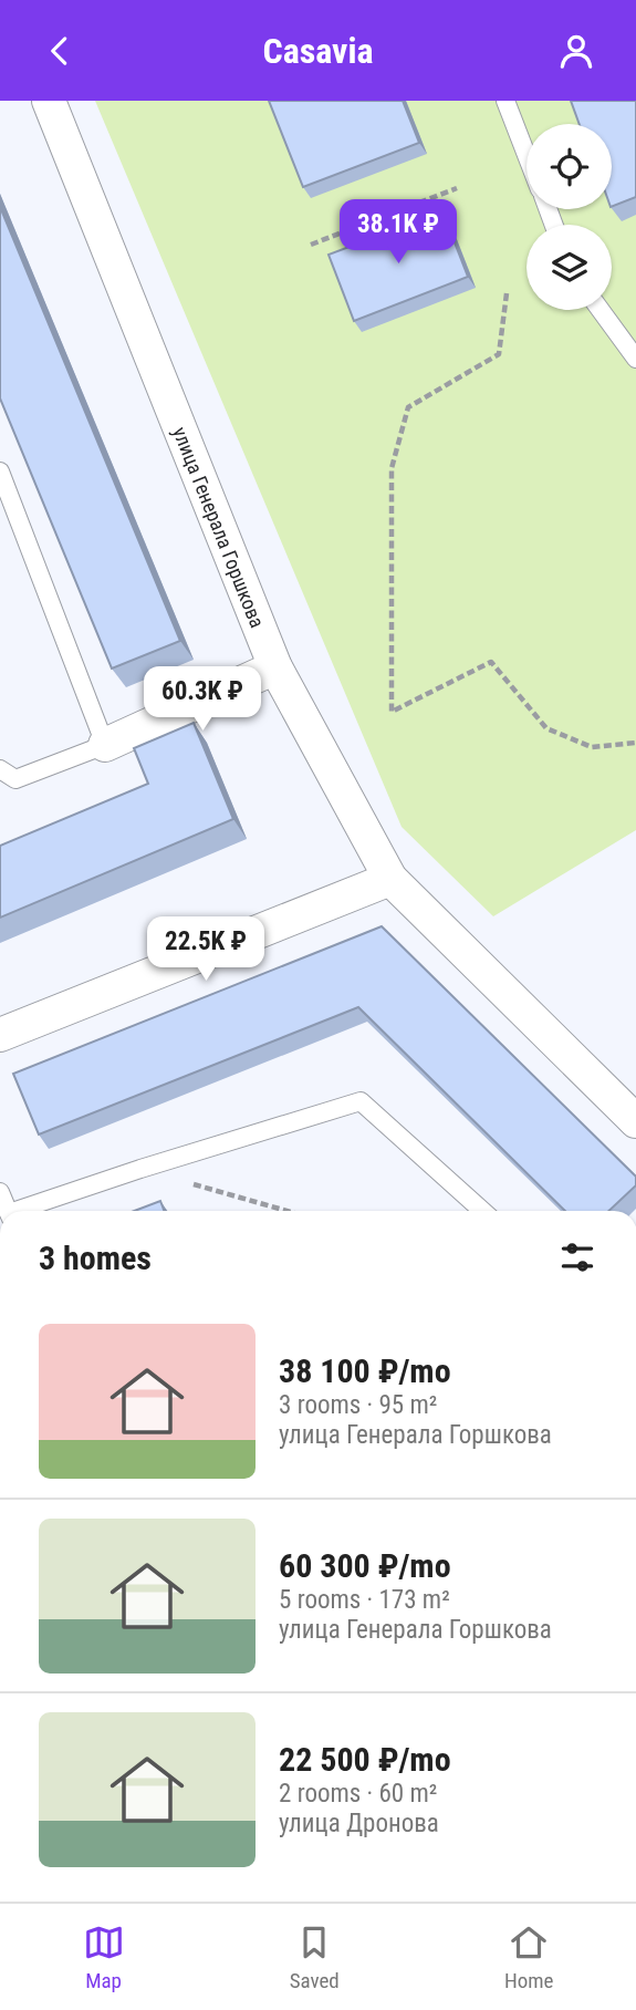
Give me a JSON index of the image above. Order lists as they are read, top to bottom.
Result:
{
  "streets": {
    "street": ["улица Генерала Горшкова"]
  },
  "page": {
    "header": "Casavia",
    "price": ["38.1K ₽", "60.3K ₽", "22.5K ₽"],
    "heading": "3 homes",
    "list": [
      {
        "name": "38 100 ₽/mo",
        "note": "3 rooms · 95 m² · улица Генерала Горшкова"
      },
      {
        "name": "60 300 ₽/mo",
        "note": "5 rooms · 173 m² · улица Генерала Горшкова"
      },
      {
        "name": "22 500 ₽/mo",
        "note": "2 rooms · 60 m² · улица Дронова"
      }
    ],
    "tabs": ["Map", "Saved", "Home"]
  }
}
